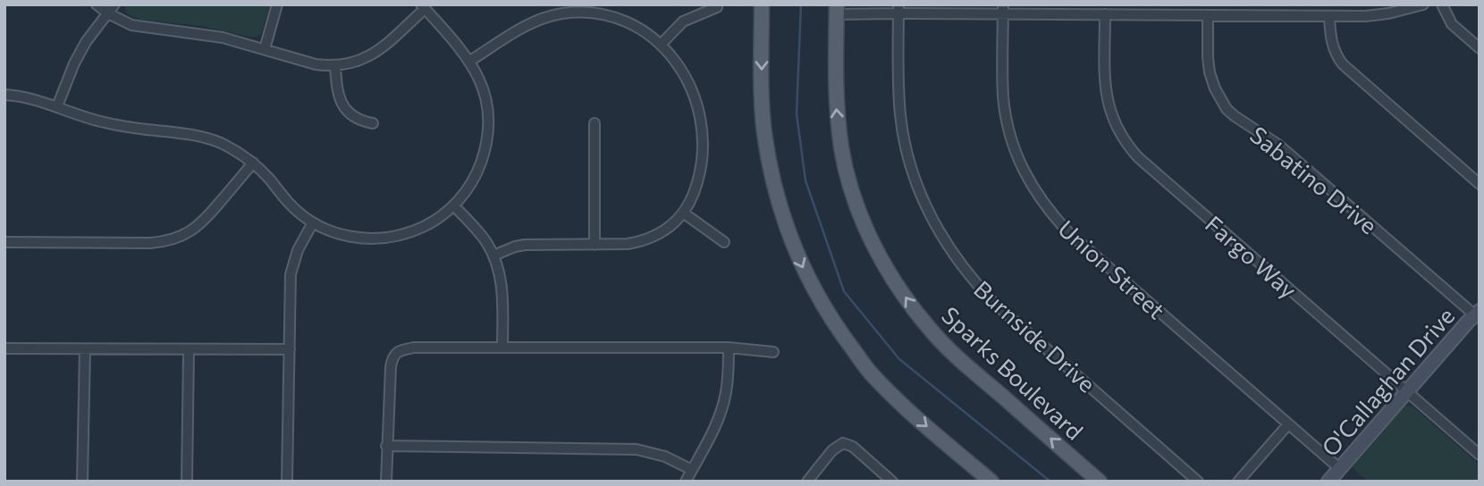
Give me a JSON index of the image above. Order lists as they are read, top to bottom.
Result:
{
  "streets": {
    "main road": ["Sparks Boulevard"],
    "street": [
      "Sabatino Drive",
      "Fargo Way",
      "Union Street",
      "Burnside Drive",
      "O'Callaghan Drive"
    ]
  },
  "crossings": [
    ["Sabatino Drive", "O'Callaghan Drive"],
    ["Fargo Way", "O'Callaghan Drive"],
    ["Union Street", "O'Callaghan Drive"]
  ]
}
